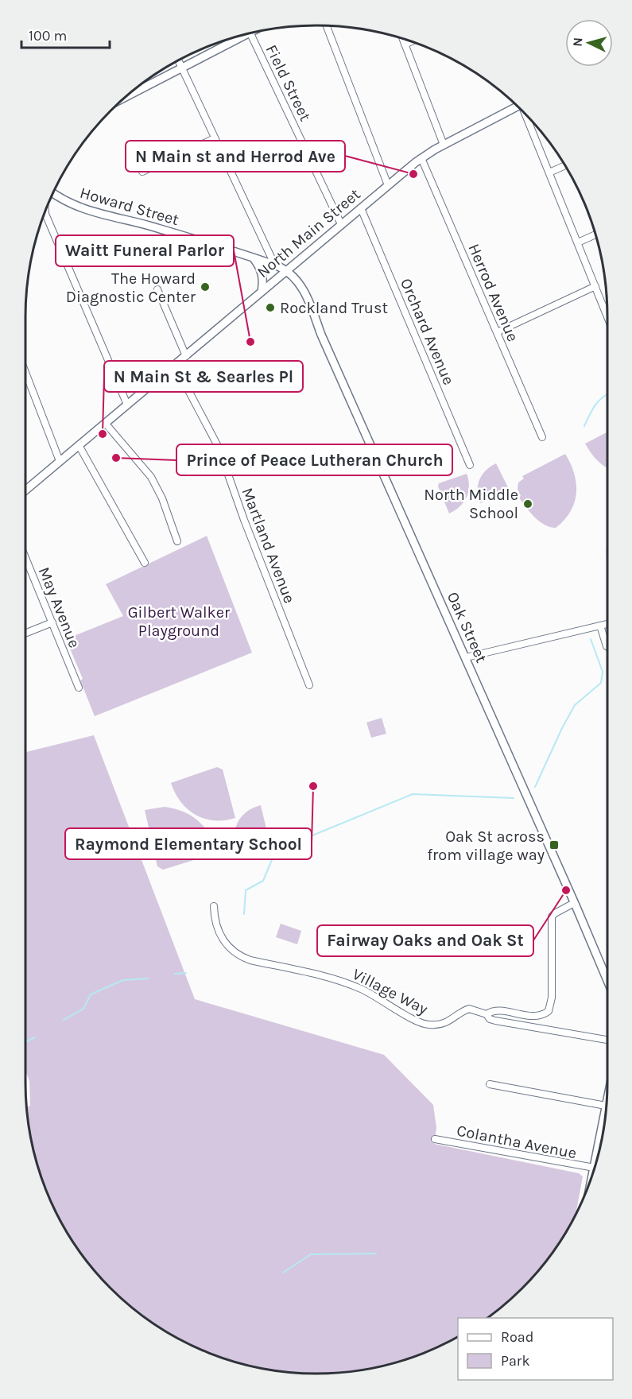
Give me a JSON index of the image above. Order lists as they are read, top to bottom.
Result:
{
  "streets": {
    "main road": ["Howard Street", "North Main Street", "Oak Street"],
    "street": [
      "Field Street",
      "Herrod Avenue",
      "Orchard Avenue",
      "Martland Avenue",
      "May Avenue",
      "Village Way",
      "Colantha Avenue"
    ]
  },
  "crossings": [
    ["Field Street", "North Main Street"],
    ["Howard Street", "North Main Street"],
    ["Howard Street", "Oak Street"],
    ["North Main Street", "Herrod Avenue"],
    ["North Main Street", "Orchard Avenue"],
    ["North Main Street", "Martland Avenue"],
    ["North Main Street", "Oak Street"],
    ["Oak Street", "Village Way"]
  ],
  "parks": ["Gilbert Walker Playground"],
  "places": {
    "other": [
      "N Main st and Herrod Ave",
      "The Howard Diagnostic Center",
      "Rockland Trust",
      "Waitt Funeral Parlor",
      "N Main St & Searles Pl",
      "Prince of Peace Lutheran Church",
      "North Middle School",
      "Raymond Elementary School",
      "Fairway Oaks and Oak St"
    ],
    "transit": ["Oak St across from village way"]
  },
  "legend": ["Road", "Park"],
  "scale_bar": "100 m",
  "north": "left"
}
